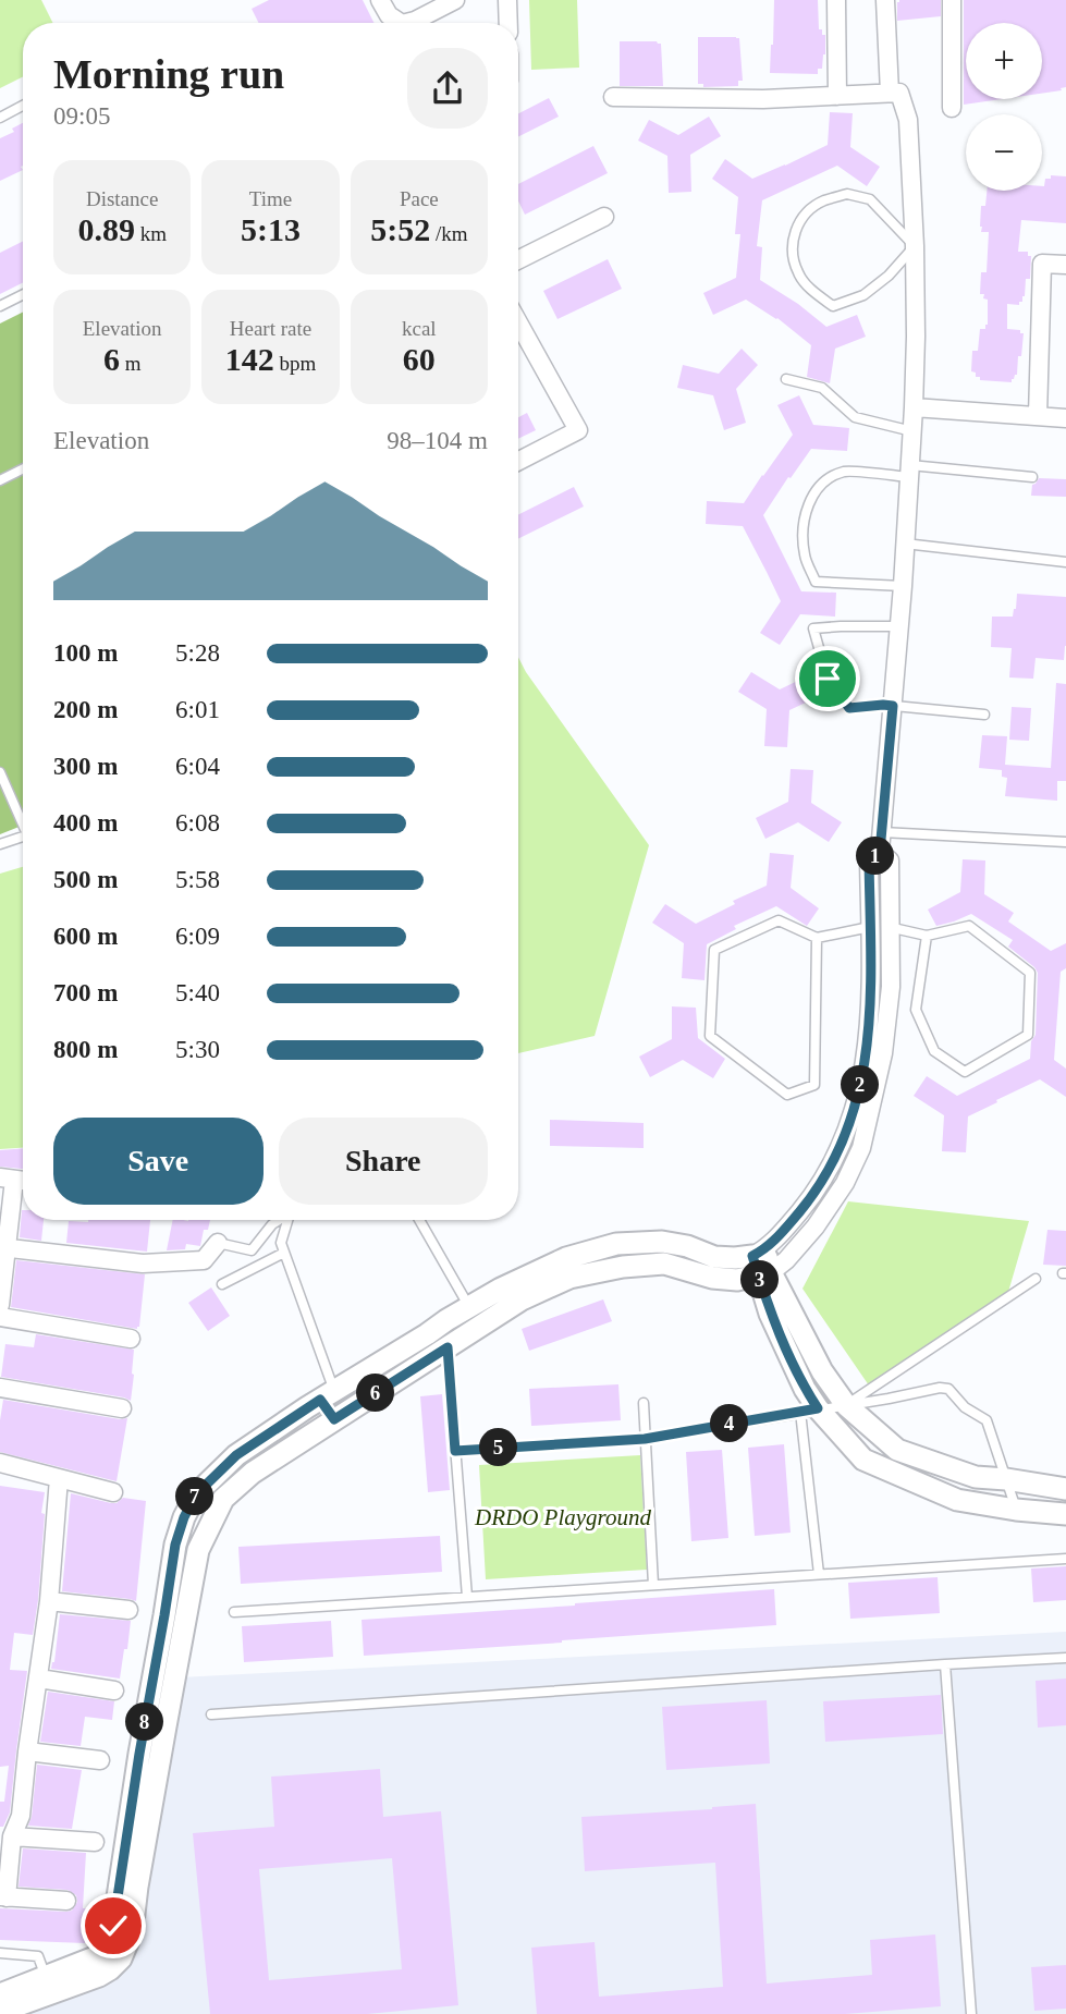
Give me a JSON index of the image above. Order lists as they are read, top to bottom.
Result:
{
  "parks": ["DRDO Playground"],
  "page": {
    "map_buttons": ["+", "−"],
    "heading": ["Morning run", "09:05"],
    "stats": [
      ["Distance", "0.89 km"],
      ["Time", "5:13"],
      ["Pace", "5:52 /km"],
      ["Elevation", "6 m"],
      ["Heart rate", "142 bpm"],
      ["kcal", "60"]
    ],
    "chart": ["Elevation", "98–104 m"],
    "list": [
      {
        "name": "100 m",
        "note": "5:28"
      },
      {
        "name": "200 m",
        "note": "6:01"
      },
      {
        "name": "300 m",
        "note": "6:04"
      },
      {
        "name": "400 m",
        "note": "6:08"
      },
      {
        "name": "500 m",
        "note": "5:58"
      },
      {
        "name": "600 m",
        "note": "6:09"
      },
      {
        "name": "700 m",
        "note": "5:40"
      },
      {
        "name": "800 m",
        "note": "5:30"
      }
    ],
    "pins": [
      "1",
      "2",
      "3",
      "6",
      "4",
      "5",
      "7",
      "8"
    ],
    "buttons": ["Save", "Share"]
  }
}
